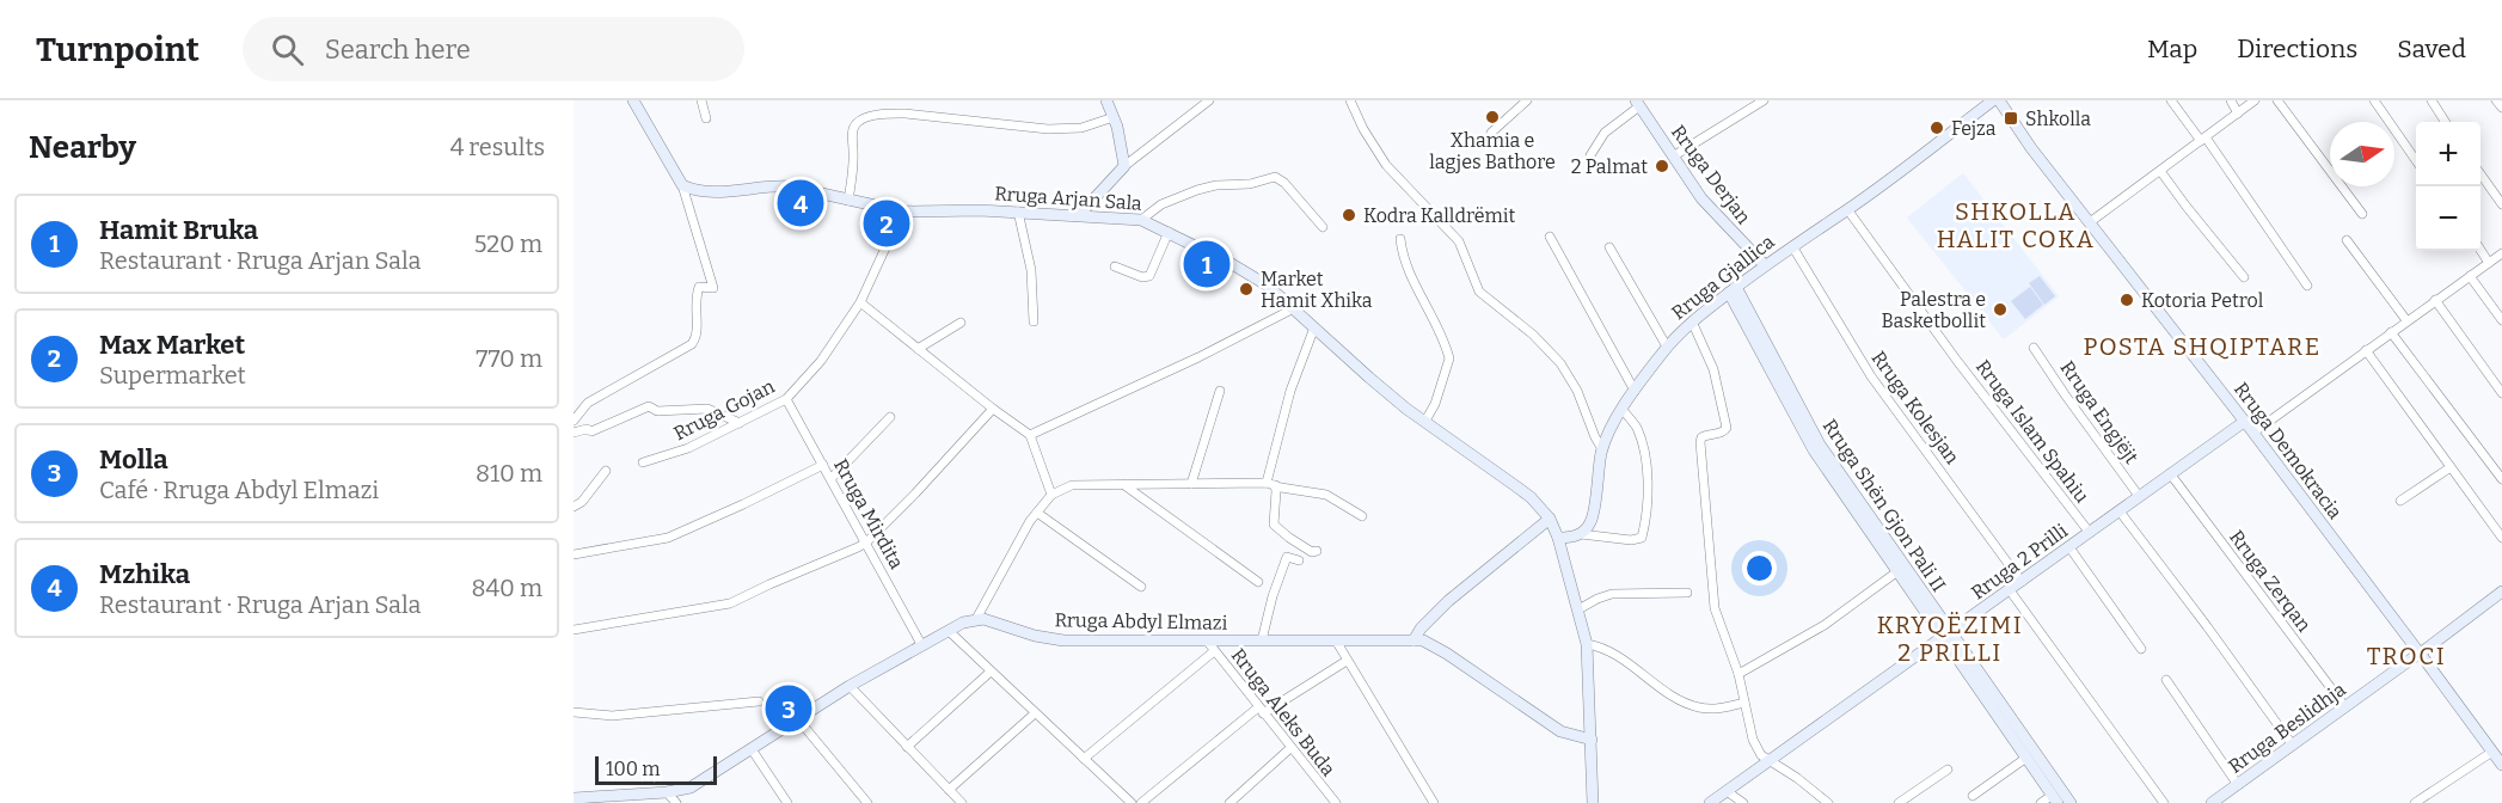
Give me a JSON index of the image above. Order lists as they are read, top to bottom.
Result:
{
  "streets": {
    "street": [
      "Rruga Derjan",
      "Rruga Arjan Sala",
      "Rruga Gjallica",
      "Rruga Kolesjan",
      "Rruga Gojan",
      "Rruga Engjëjt",
      "Rruga Islam Spahiu",
      "Rruga Demokracia",
      "Rruga Shën Gjon Pali II",
      "Rruga Mirdita",
      "Rruga 2 Prilli",
      "Rruga Zerqan",
      "Rruga Abdyl Elmazi",
      "Rruga Aleks Buda",
      "Rruga Beslidhja"
    ]
  },
  "crossings": [
    ["Rruga Derjan", "Rruga Gjallica"],
    ["Rruga Arjan Sala", "Rruga Gojan"],
    ["Rruga Gjallica", "Rruga Kolesjan"],
    ["Rruga Gjallica", "Rruga Islam Spahiu"],
    ["Rruga Gjallica", "Rruga Shën Gjon Pali II"],
    ["Rruga Kolesjan", "Rruga 2 Prilli"],
    ["Rruga Gojan", "Rruga Mirdita"],
    ["Rruga Engjëjt", "Rruga 2 Prilli"],
    ["Rruga Islam Spahiu", "Rruga 2 Prilli"],
    ["Rruga Demokracia", "Rruga 2 Prilli"],
    ["Rruga Demokracia", "Rruga Beslidhja"],
    ["Rruga Shën Gjon Pali II", "Rruga 2 Prilli"],
    ["Rruga 2 Prilli", "Rruga Zerqan"],
    ["Rruga Zerqan", "Rruga Beslidhja"],
    ["Rruga Abdyl Elmazi", "Rruga Aleks Buda"]
  ],
  "districts": [
    "SHKOLLA HALIT COKA",
    "POSTA SHQIPTARE",
    "KRYQËZIMI 2 PRILLI",
    "TROCI"
  ],
  "places": {
    "other": [
      "Xhamia e lagjes Bathore",
      "Fejza",
      "2 Palmat",
      "Kodra Kalldrëmit",
      "Market Hamit Xhika",
      "Kotoria Petrol",
      "Palestra e Basketbollit"
    ],
    "transit": ["Shkolla"]
  },
  "scale_bar": "100 m",
  "north": "right",
  "page": {
    "header": "Turnpoint",
    "search": "Search here",
    "nav": ["Map", "Directions", "Saved"],
    "heading": ["Nearby", "4 results"],
    "map_buttons": ["+", "−"],
    "pins": [
      "4",
      "2",
      "1",
      "3"
    ],
    "list": [
      {
        "mark": "1",
        "name": "Hamit Bruka",
        "note": "Restaurant · Rruga Arjan Sala",
        "value": "520 m"
      },
      {
        "mark": "2",
        "name": "Max Market",
        "note": "Supermarket",
        "value": "770 m"
      },
      {
        "mark": "3",
        "name": "Molla",
        "note": "Café · Rruga Abdyl Elmazi",
        "value": "810 m"
      },
      {
        "mark": "4",
        "name": "Mzhika",
        "note": "Restaurant · Rruga Arjan Sala",
        "value": "840 m"
      }
    ],
    "scale": "100 m"
  }
}
